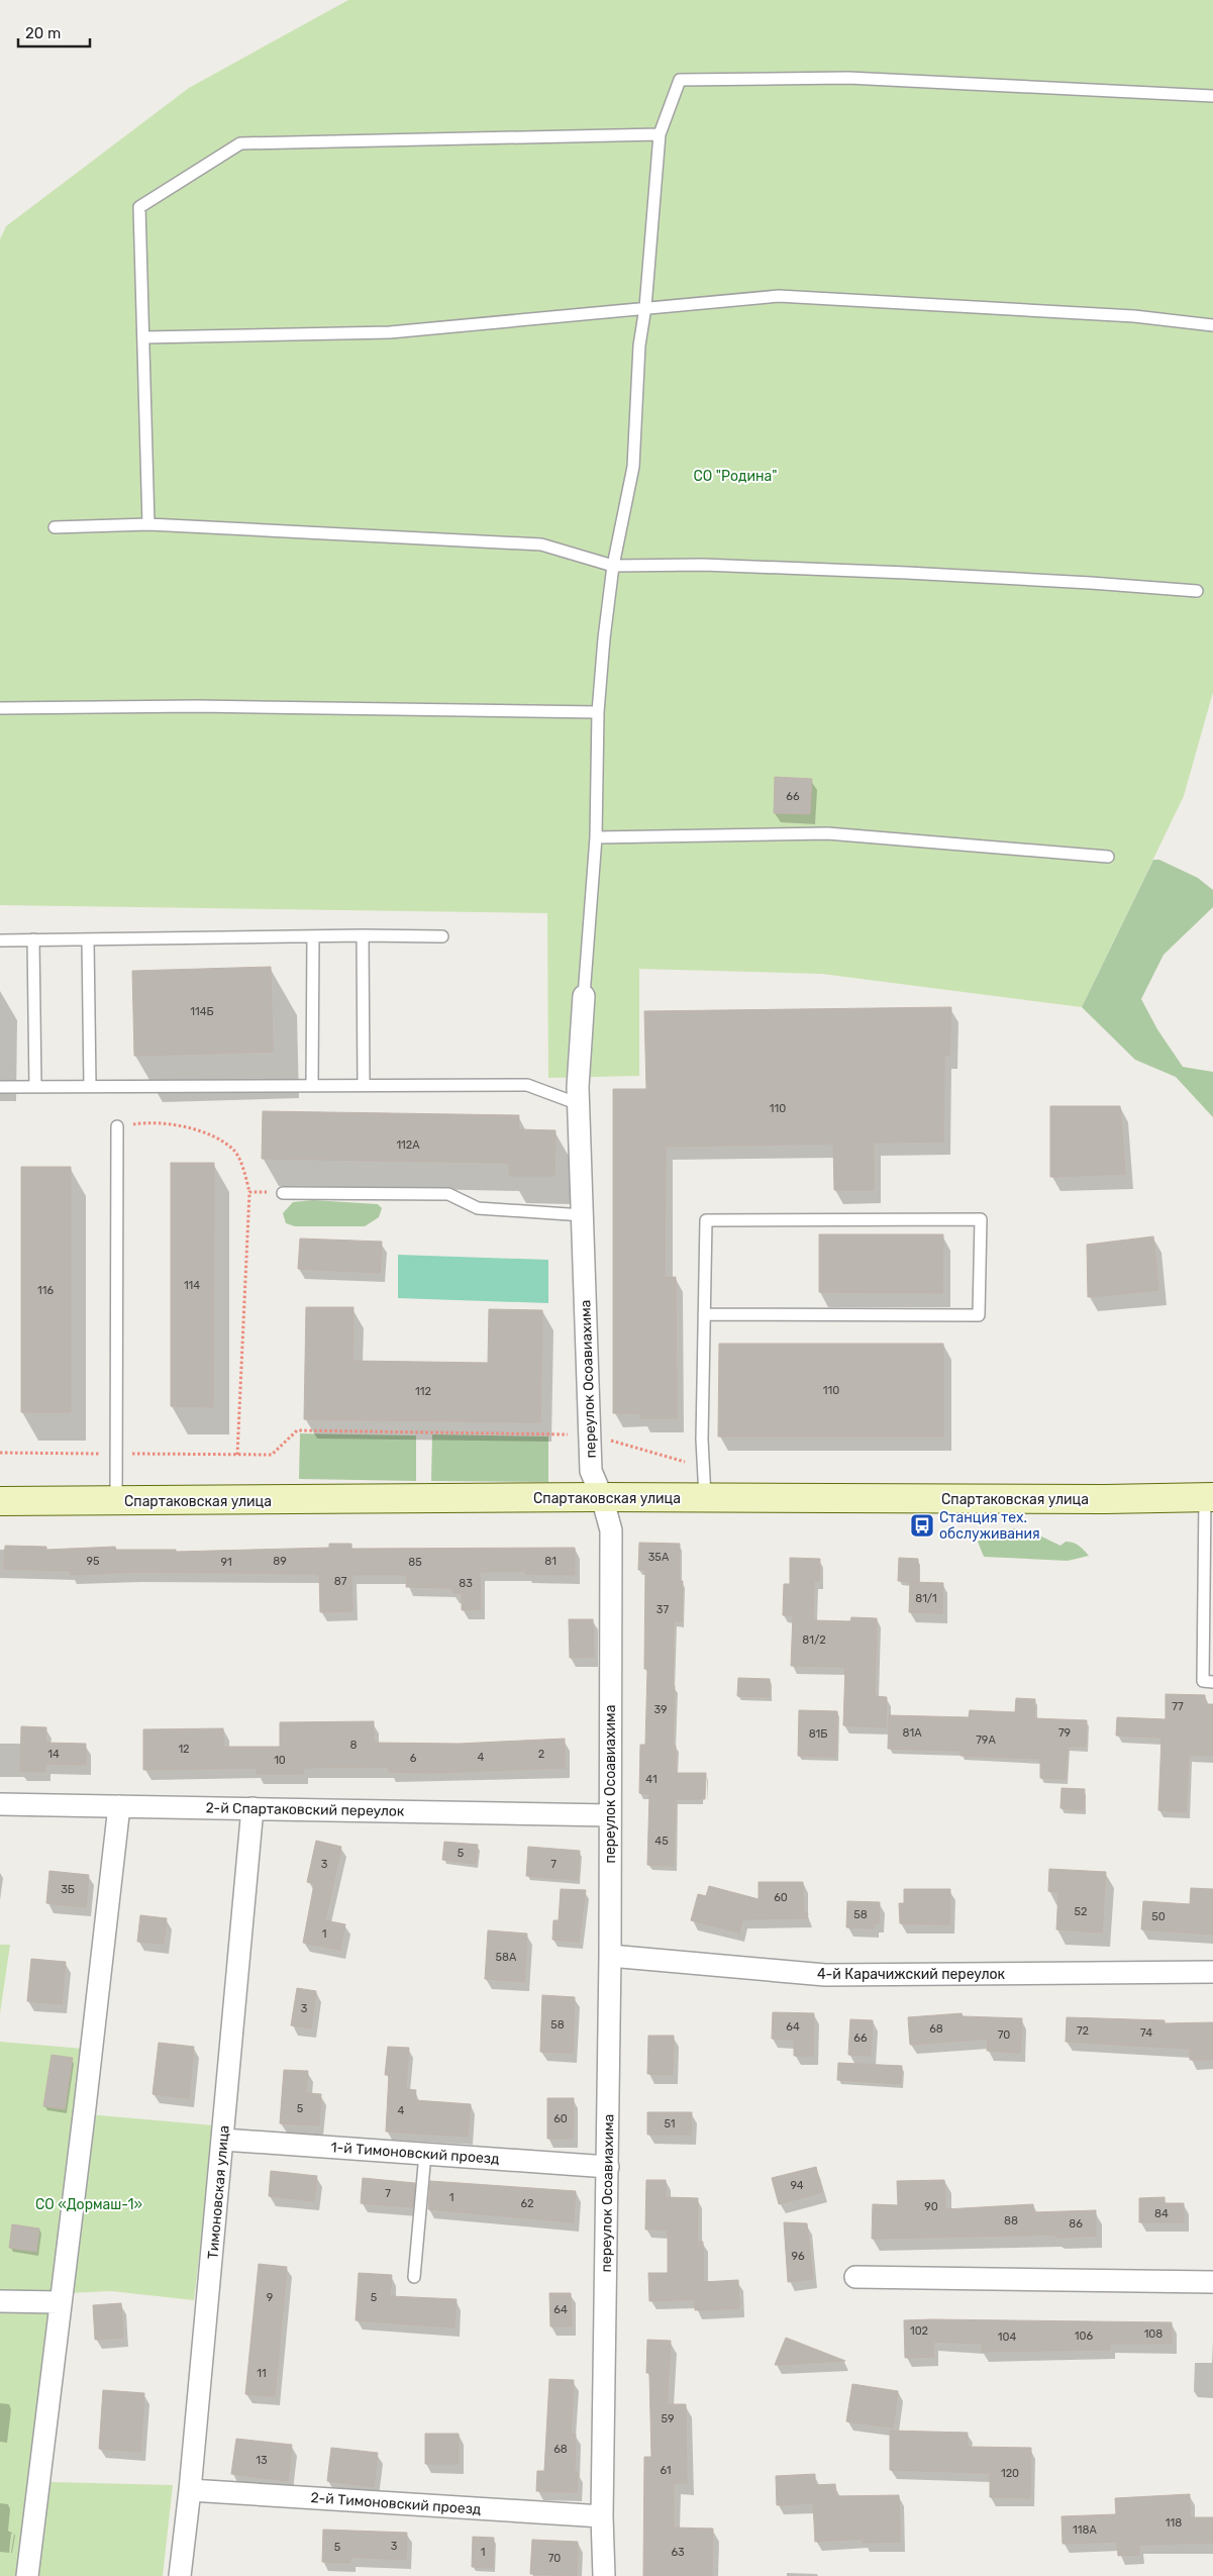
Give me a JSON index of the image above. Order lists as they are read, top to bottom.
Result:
{
  "streets": {
    "street": [
      "переулок Осоавиахима",
      "Спартаковская улица",
      "2-й Спартаковский переулок",
      "4-й Карачижский переулок",
      "1-й Тимоновский проезд",
      "Тимоновская улица",
      "2-й Тимоновский проезд"
    ]
  },
  "crossings": [
    ["переулок Осоавиахима", "Спартаковская улица"],
    ["переулок Осоавиахима", "2-й Спартаковский переулок"],
    ["переулок Осоавиахима", "4-й Карачижский переулок"],
    ["переулок Осоавиахима", "1-й Тимоновский проезд"],
    ["переулок Осоавиахима", "2-й Тимоновский проезд"],
    ["2-й Спартаковский переулок", "Тимоновская улица"],
    ["1-й Тимоновский проезд", "Тимоновская улица"],
    ["Тимоновская улица", "2-й Тимоновский проезд"]
  ],
  "parks": ["СО \"Родина\"", "СО «Дормаш-1»"],
  "places": {
    "bus stop": ["Станция тех. обслуживания"]
  },
  "house_numbers": [
    "66",
    "114Б",
    "110",
    "112А",
    "114",
    "116",
    "110",
    "112",
    "35А",
    "95",
    "89",
    "81",
    "91",
    "85",
    "87",
    "83",
    "81/1",
    "37",
    "81/2",
    "77",
    "39",
    "81А",
    "79",
    "81Б",
    "79А",
    "8",
    "12",
    "14",
    "2",
    "4",
    "6",
    "10",
    "41",
    "45",
    "5",
    "3",
    "7",
    "3Б",
    "60",
    "52",
    "58",
    "50",
    "1",
    "58А",
    "3",
    "58",
    "64",
    "68",
    "72",
    "74",
    "70",
    "66",
    "5",
    "4",
    "60",
    "51",
    "94",
    "7",
    "1",
    "62",
    "90",
    "84",
    "88",
    "86",
    "96",
    "9",
    "5",
    "64",
    "102",
    "108",
    "106",
    "104",
    "11",
    "59",
    "68",
    "13",
    "61",
    "120",
    "118",
    "118А",
    "3",
    "5",
    "1",
    "63",
    "70"
  ],
  "scale_bar": "20 m"
}
